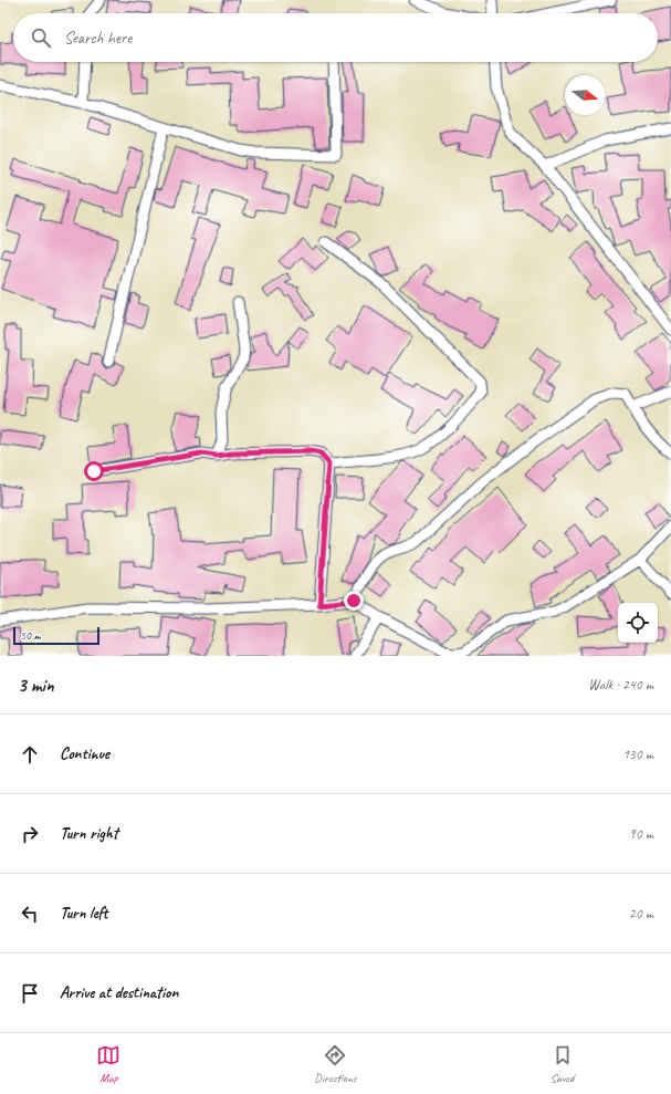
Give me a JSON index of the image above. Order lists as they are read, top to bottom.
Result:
{
  "scale_bar": "50 m",
  "north": "right",
  "page": {
    "search": "Search here",
    "scale": "50 m",
    "heading": ["3 min", "Walk · 240 m"],
    "list": [
      ["Continue", "130 m"],
      ["Turn right", "90 m"],
      ["Turn left", "20 m"],
      "Arrive at destination"
    ],
    "nav": ["Map", "Directions", "Saved"]
  }
}
